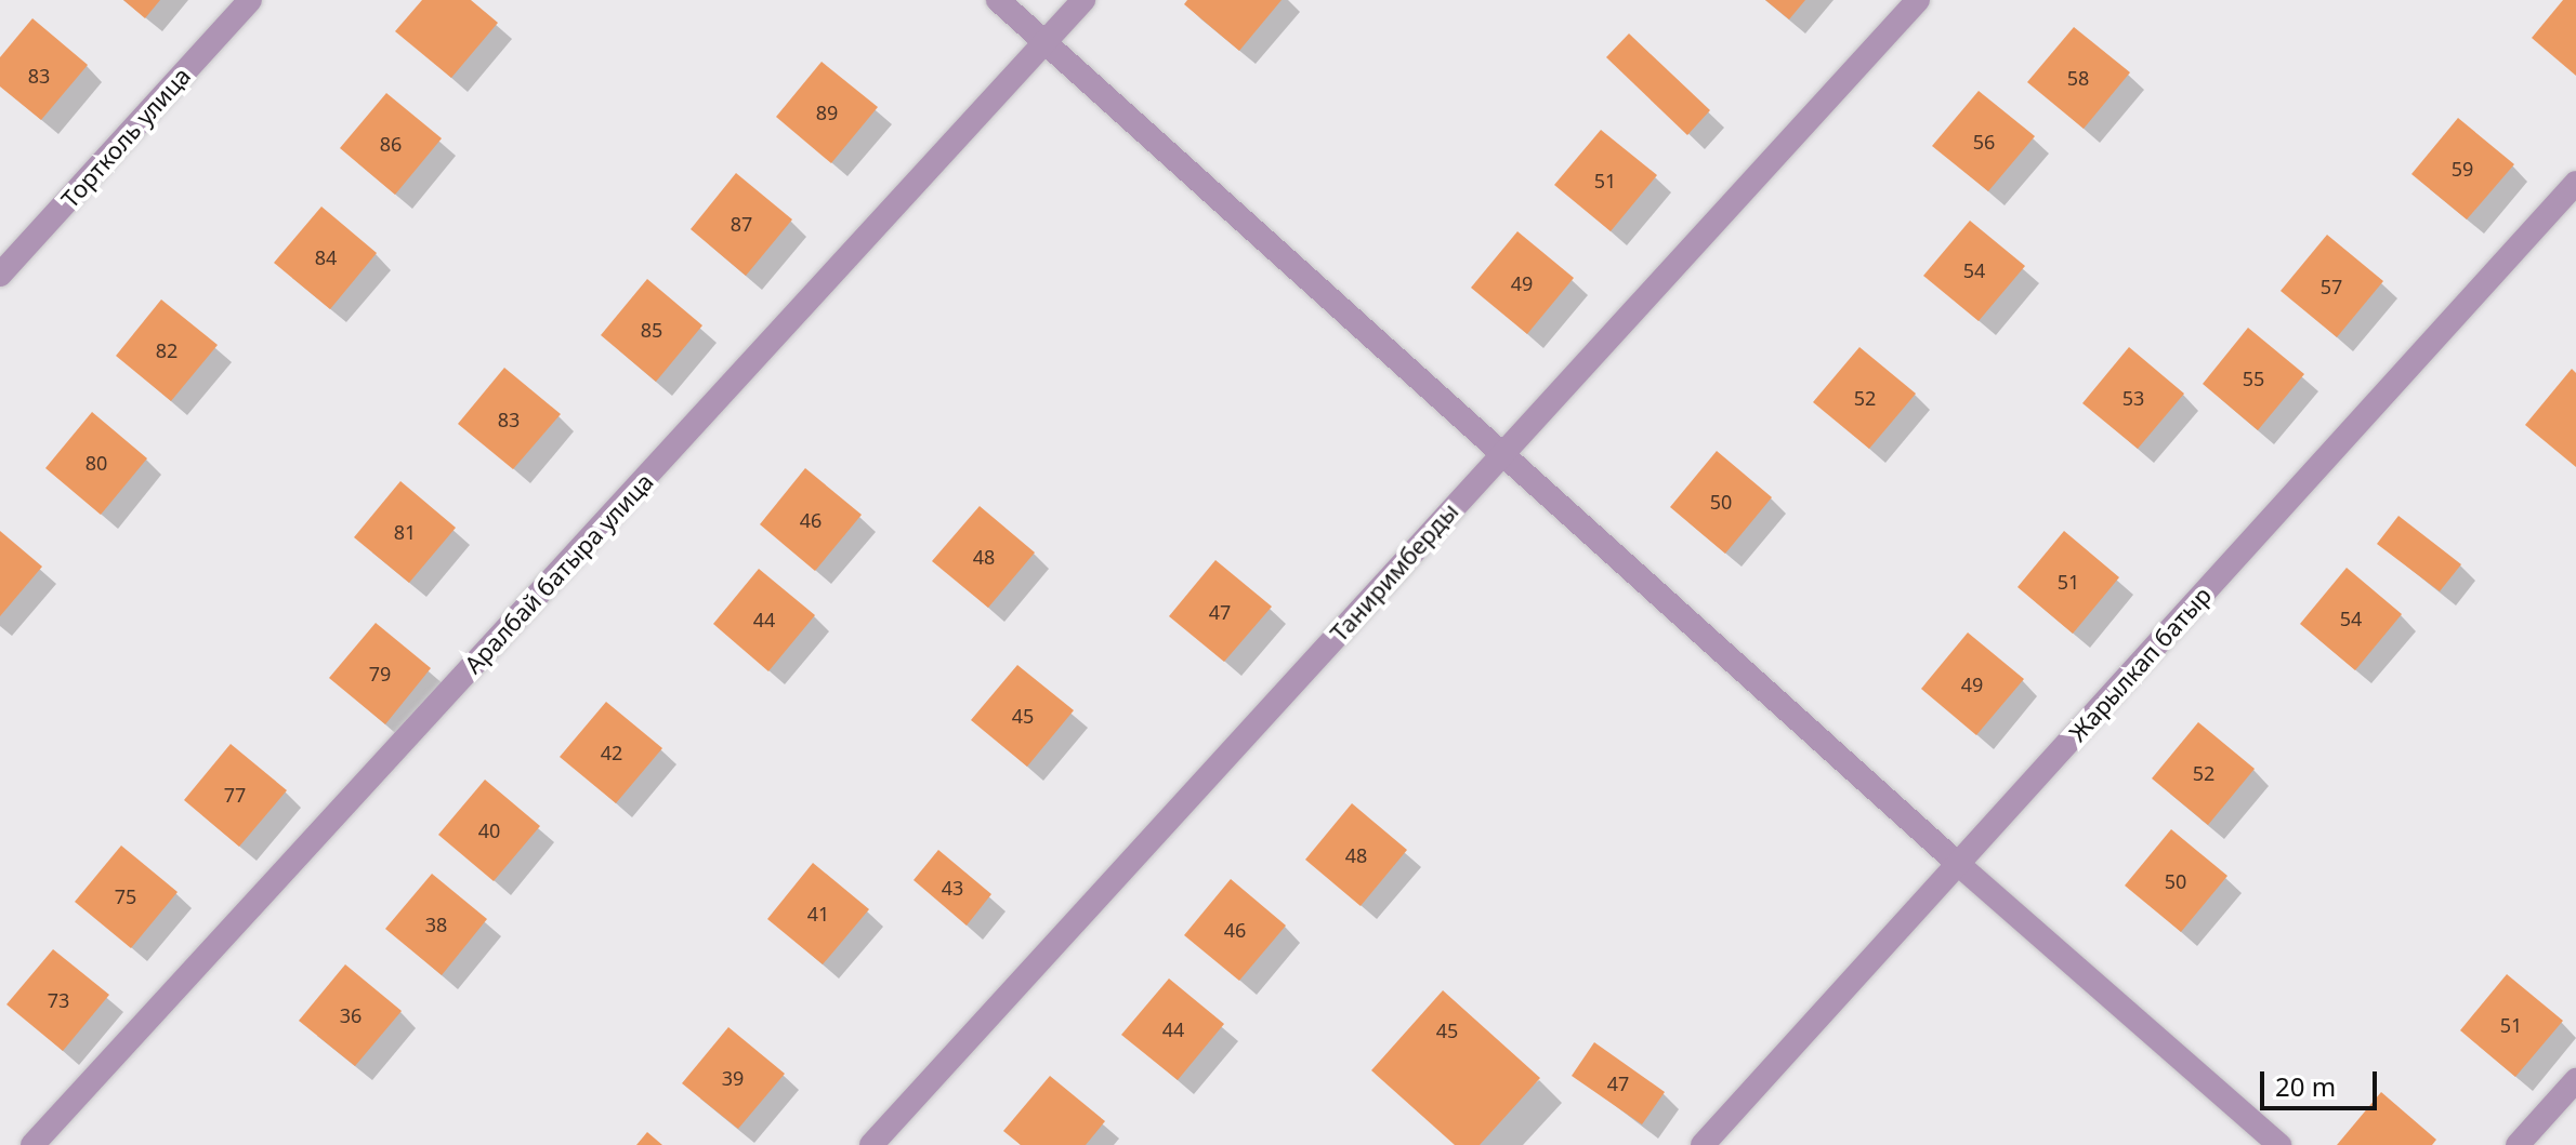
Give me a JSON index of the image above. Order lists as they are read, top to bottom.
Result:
{
  "streets": {
    "street": [
      "Тортколь улица",
      "Таниримберды",
      "Аралбай батыра улица",
      "Жарылкап батыр"
    ]
  },
  "house_numbers": [
    "83",
    "58",
    "89",
    "56",
    "86",
    "59",
    "51",
    "87",
    "84",
    "54",
    "49",
    "57",
    "85",
    "82",
    "55",
    "52",
    "53",
    "83",
    "80",
    "50",
    "46",
    "81",
    "48",
    "51",
    "47",
    "54",
    "44",
    "79",
    "49",
    "45",
    "42",
    "52",
    "77",
    "40",
    "48",
    "50",
    "43",
    "75",
    "41",
    "38",
    "46",
    "73",
    "36",
    "51",
    "44",
    "45",
    "39",
    "47"
  ],
  "scale_bar": "20 m"
}
